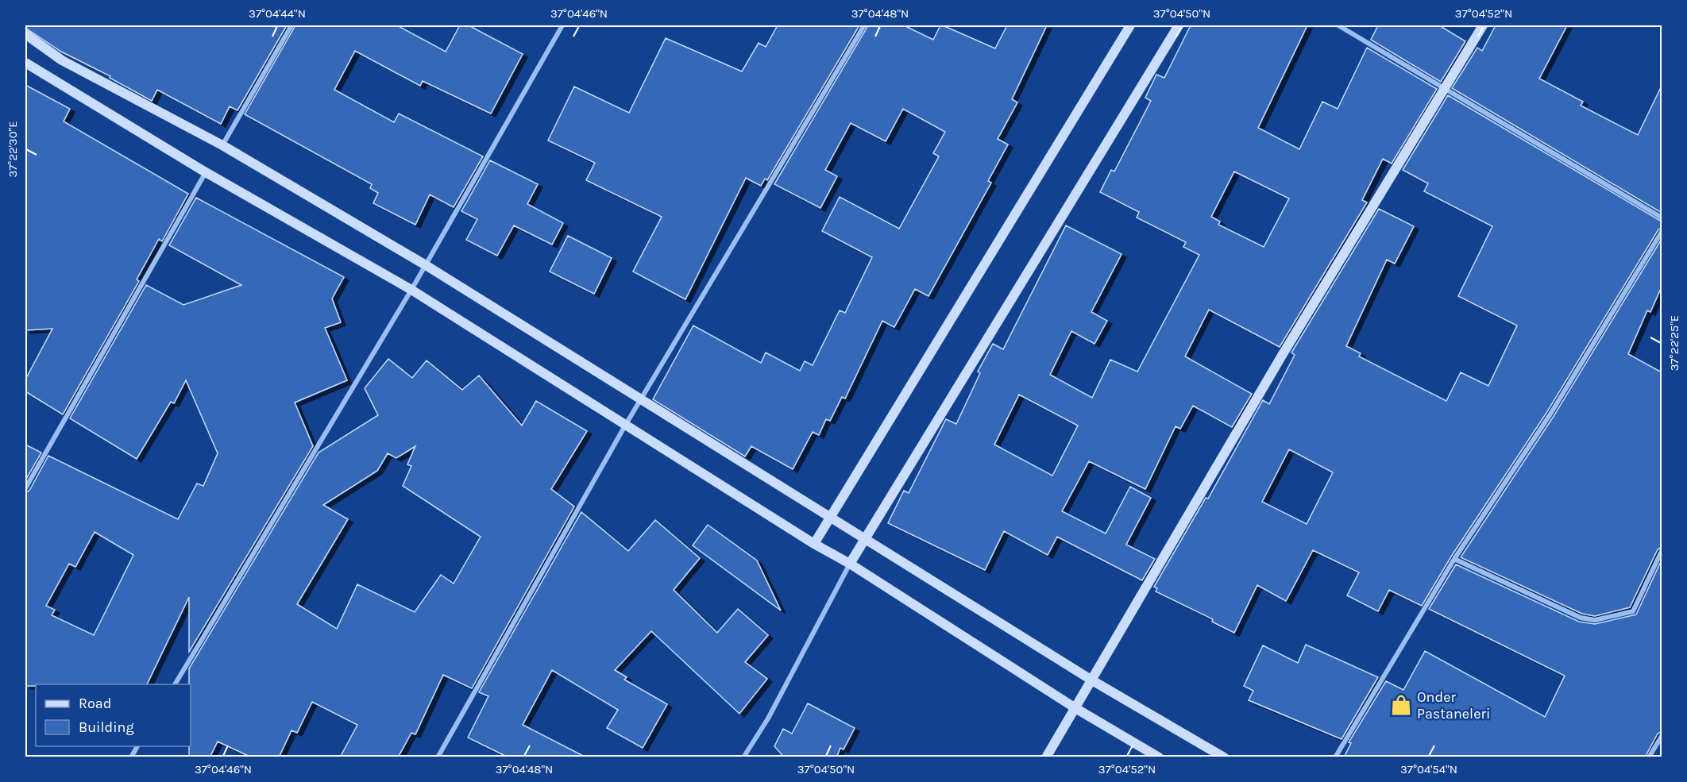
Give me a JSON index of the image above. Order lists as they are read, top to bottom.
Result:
{
  "places": {
    "shop": ["Onder Pastaneleri"]
  },
  "legend": ["Road", "Building"],
  "coordinates": [
    "37°04'44\"N",
    "37°04'46\"N",
    "37°04'48\"N",
    "37°04'50\"N",
    "37°04'52\"N",
    "37°22'30\"E",
    "37°22'25\"E",
    "37°04'54\"N"
  ]
}
